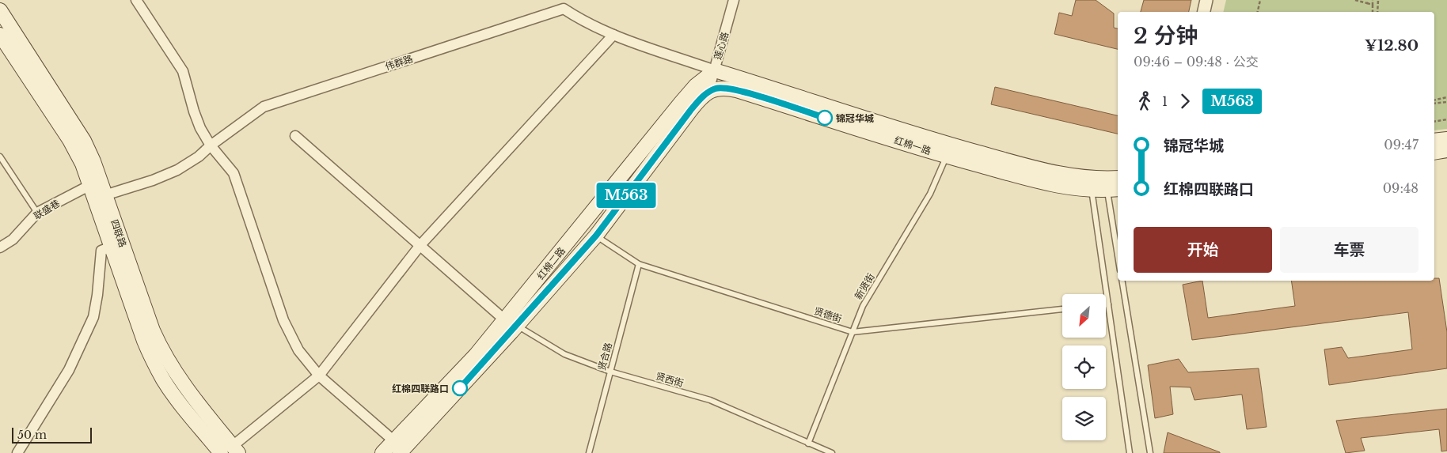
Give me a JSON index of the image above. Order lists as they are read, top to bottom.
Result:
{
  "streets": {
    "main road": ["红棉一路", "四联路", "红棉二路"],
    "street": ["莲心路", "伟群路", "联盛巷"],
    "lane": [
      "新贤街",
      "贤德街",
      "贤合路",
      "贤西街"
    ]
  },
  "crossings": [
    ["莲心路", "伟群路"],
    ["莲心路", "红棉一路"],
    ["莲心路", "红棉二路"],
    ["伟群路", "红棉一路"],
    ["伟群路", "四联路"],
    ["伟群路", "红棉二路"],
    ["红棉一路", "红棉二路"],
    ["红棉一路", "新贤街"],
    ["联盛巷", "四联路"],
    ["红棉二路", "贤德街"],
    ["红棉二路", "贤西街"],
    ["新贤街", "贤德街"],
    ["新贤街", "贤西街"],
    ["贤德街", "贤合路"],
    ["贤合路", "贤西街"]
  ],
  "places": ["锦冠华城", "红棉四联路口"],
  "lines": ["bus line M563"],
  "scale_bar": "50 m",
  "north": "bottom left",
  "page": {
    "on_map": "M563",
    "heading": ["2 分钟", "09:46 – 09:48 · 公交", "¥12.80"],
    "legs": ["1", "M563"],
    "list": [
      {
        "name": "锦冠华城",
        "value": "09:47"
      },
      {
        "name": "红棉四联路口",
        "value": "09:48"
      }
    ],
    "buttons": ["开始", "车票"],
    "scale": "50 m"
  }
}
